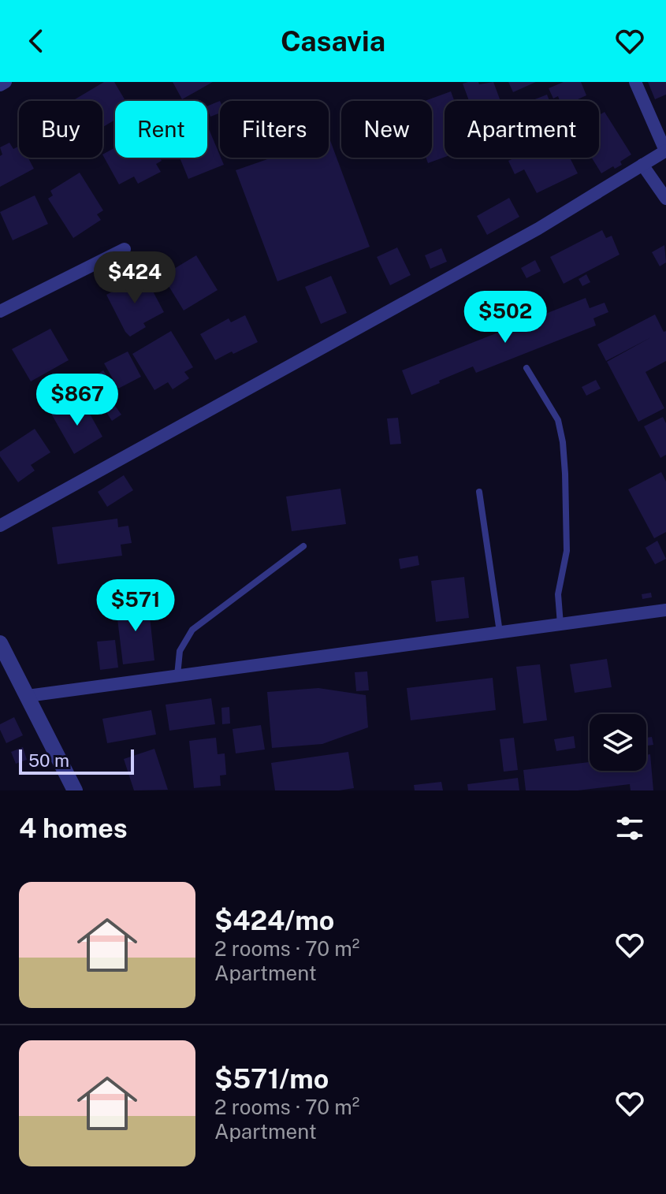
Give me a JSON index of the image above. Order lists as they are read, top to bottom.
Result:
{
  "scale_bar": "50 m",
  "page": {
    "header": "Casavia",
    "chip": [
      "Buy",
      "Rent",
      "Filters",
      "New",
      "Apartment"
    ],
    "price": [
      "$424",
      "$502",
      "$867",
      "$571"
    ],
    "scale": "50 m",
    "heading": "4 homes",
    "list": [
      {
        "name": "$424/mo",
        "note": "2 rooms · 70 m² · Apartment"
      },
      {
        "name": "$571/mo",
        "note": "2 rooms · 70 m² · Apartment"
      }
    ]
  }
}
